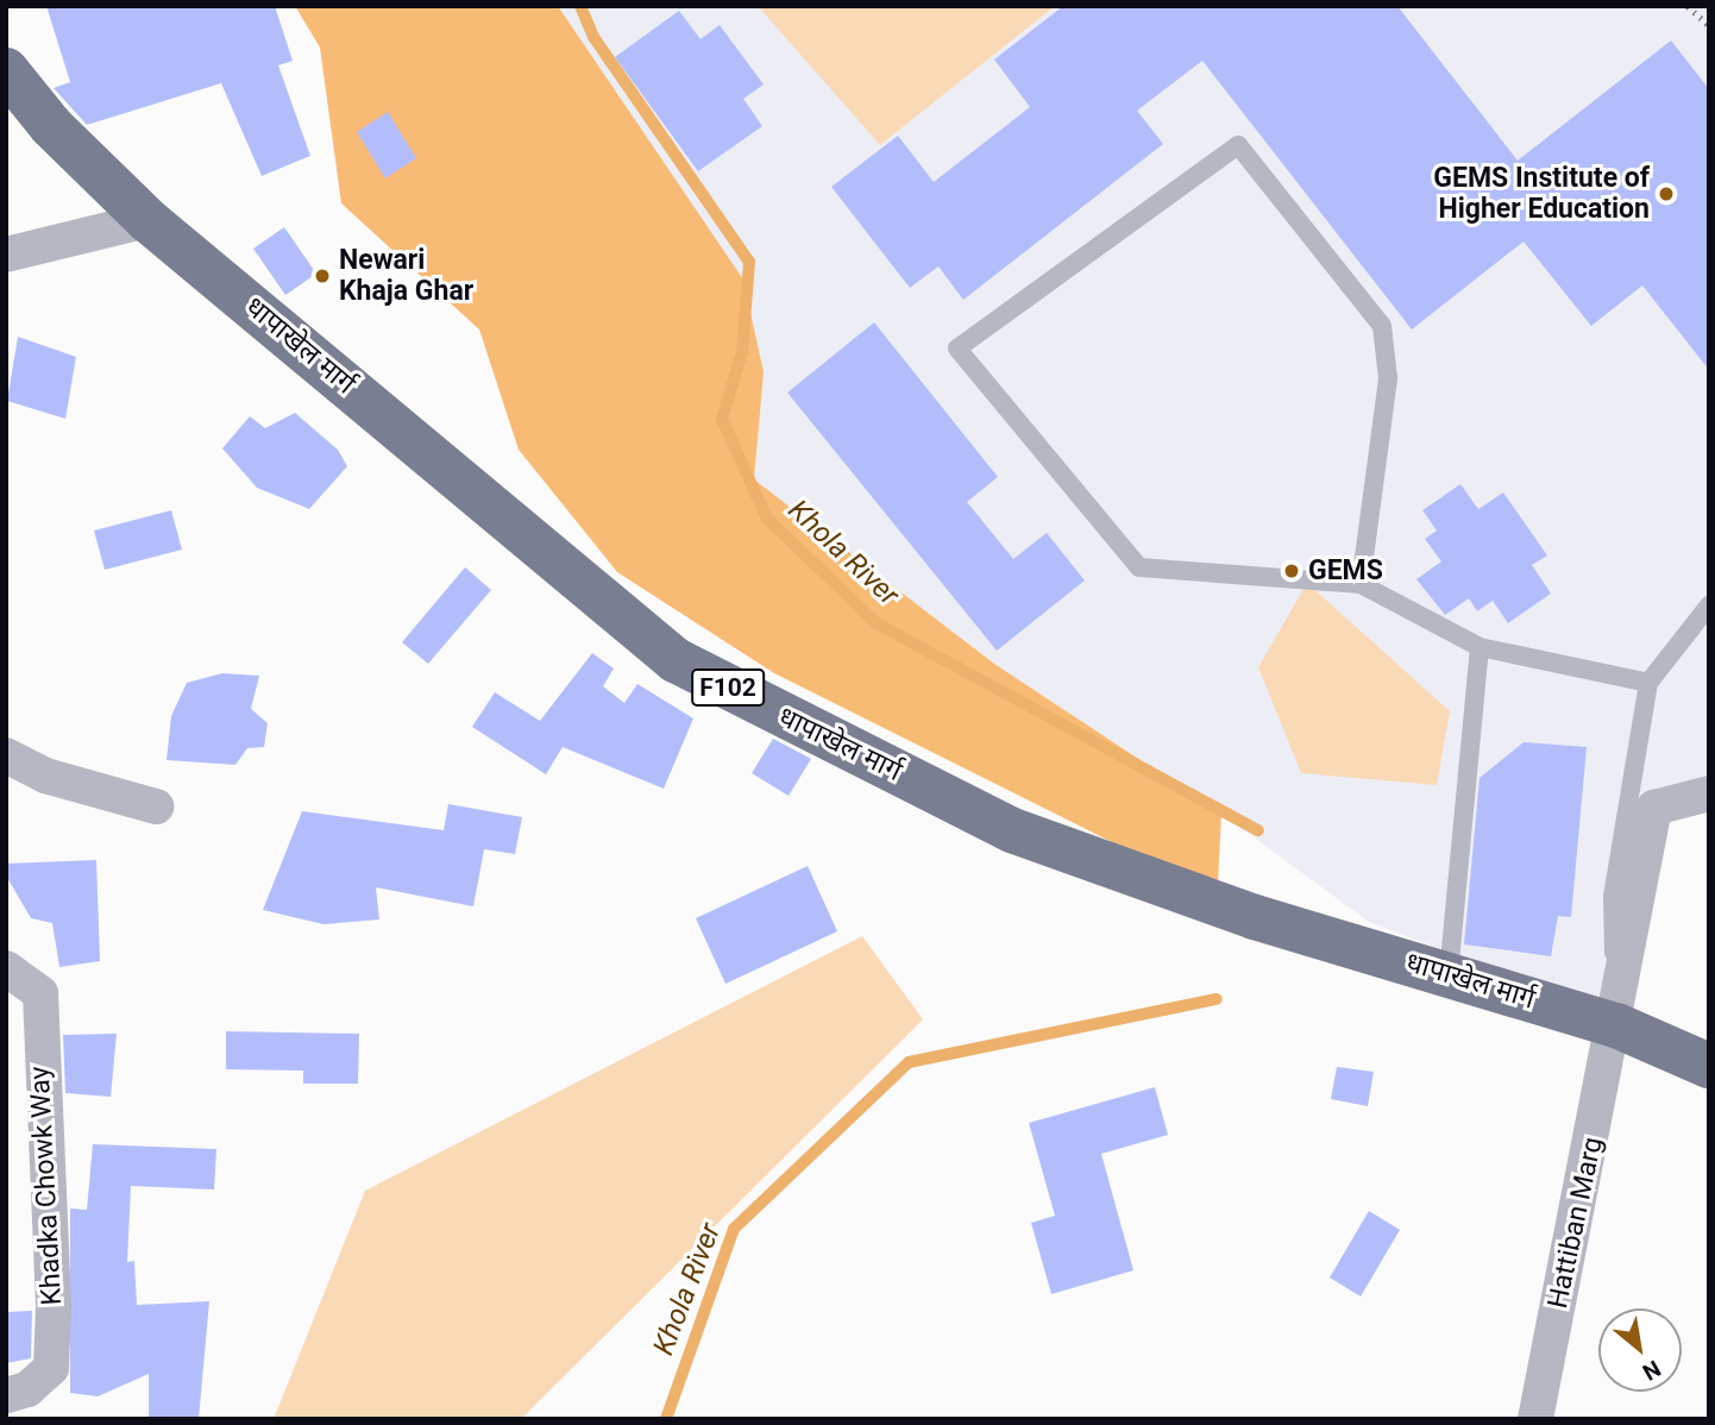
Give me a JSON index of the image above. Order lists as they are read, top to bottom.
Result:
{
  "streets": {
    "main road": ["धापाखेल मार्ग", "F102"],
    "street": ["Khadka Chowk Way", "Hattiban Marg"]
  },
  "crossings": [
    ["धापाखेल मार्ग", "Hattiban Marg"]
  ],
  "water": ["Khola River"],
  "places": ["GEMS Institute of Higher Education", "Newari Khaja Ghar", "GEMS"],
  "north": "bottom right"
}
